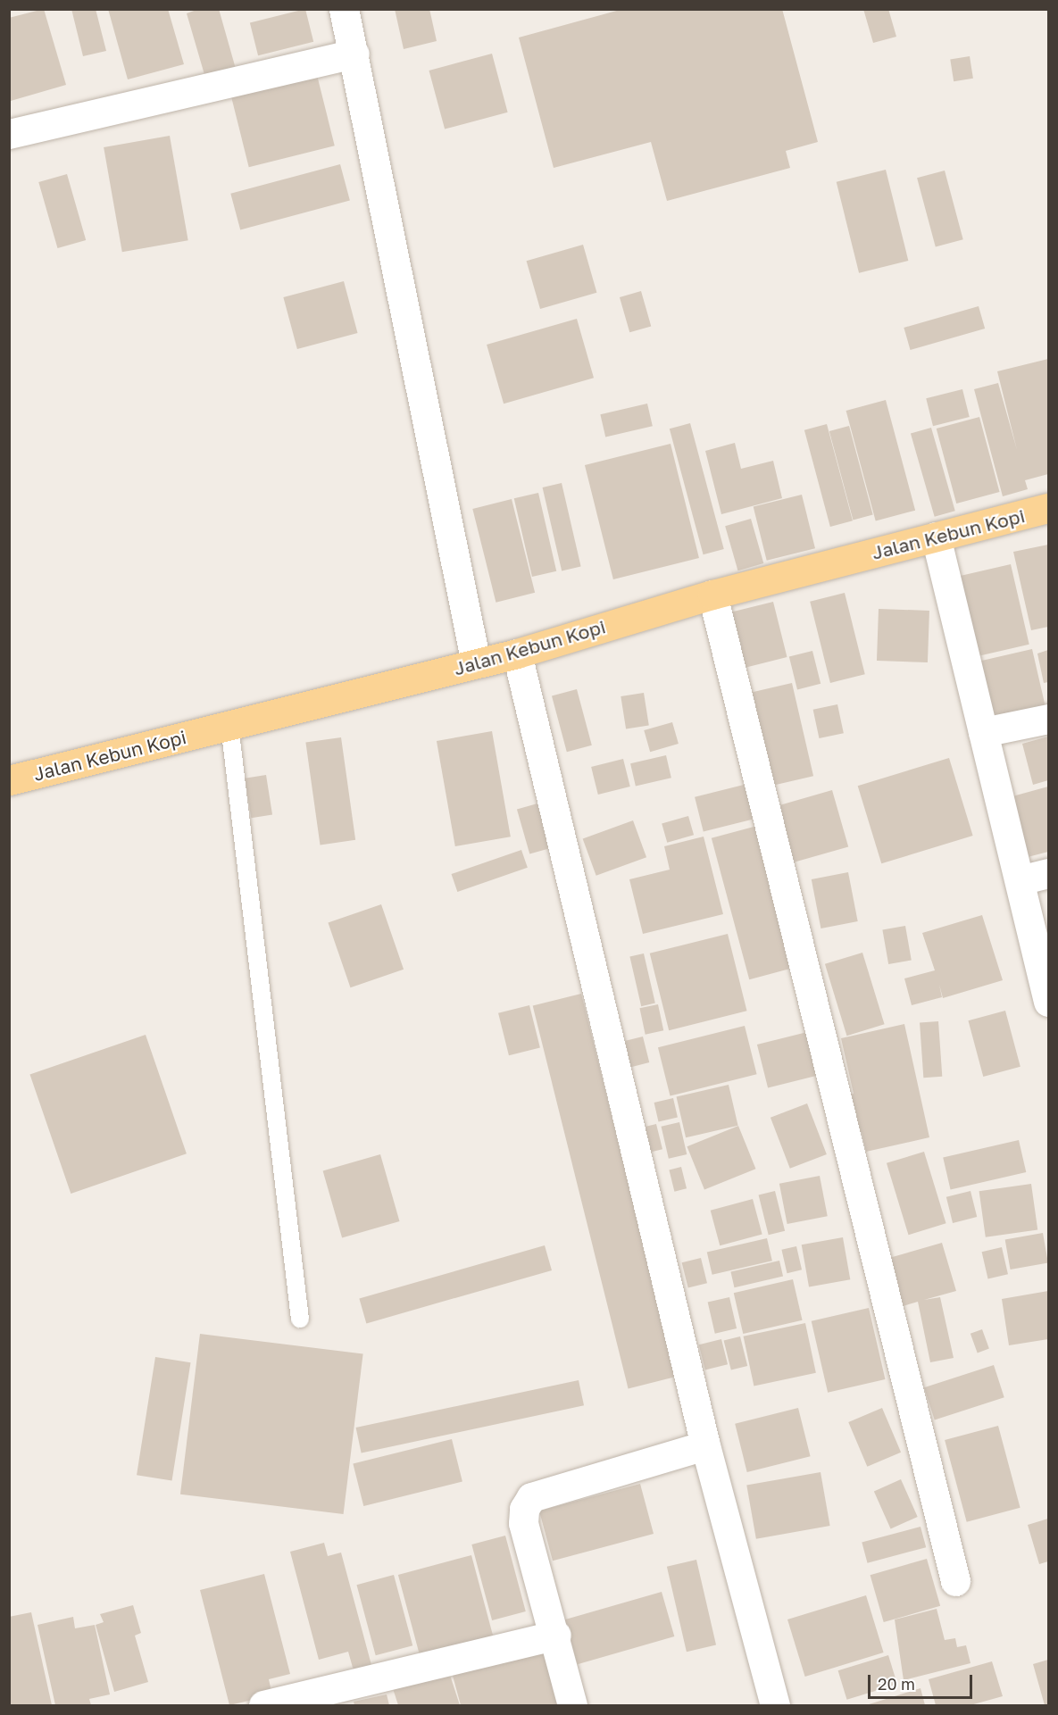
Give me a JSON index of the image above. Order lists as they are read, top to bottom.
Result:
{
  "streets": {
    "main road": ["Jalan Kebun Kopi"]
  },
  "scale_bar": "20 m"
}
